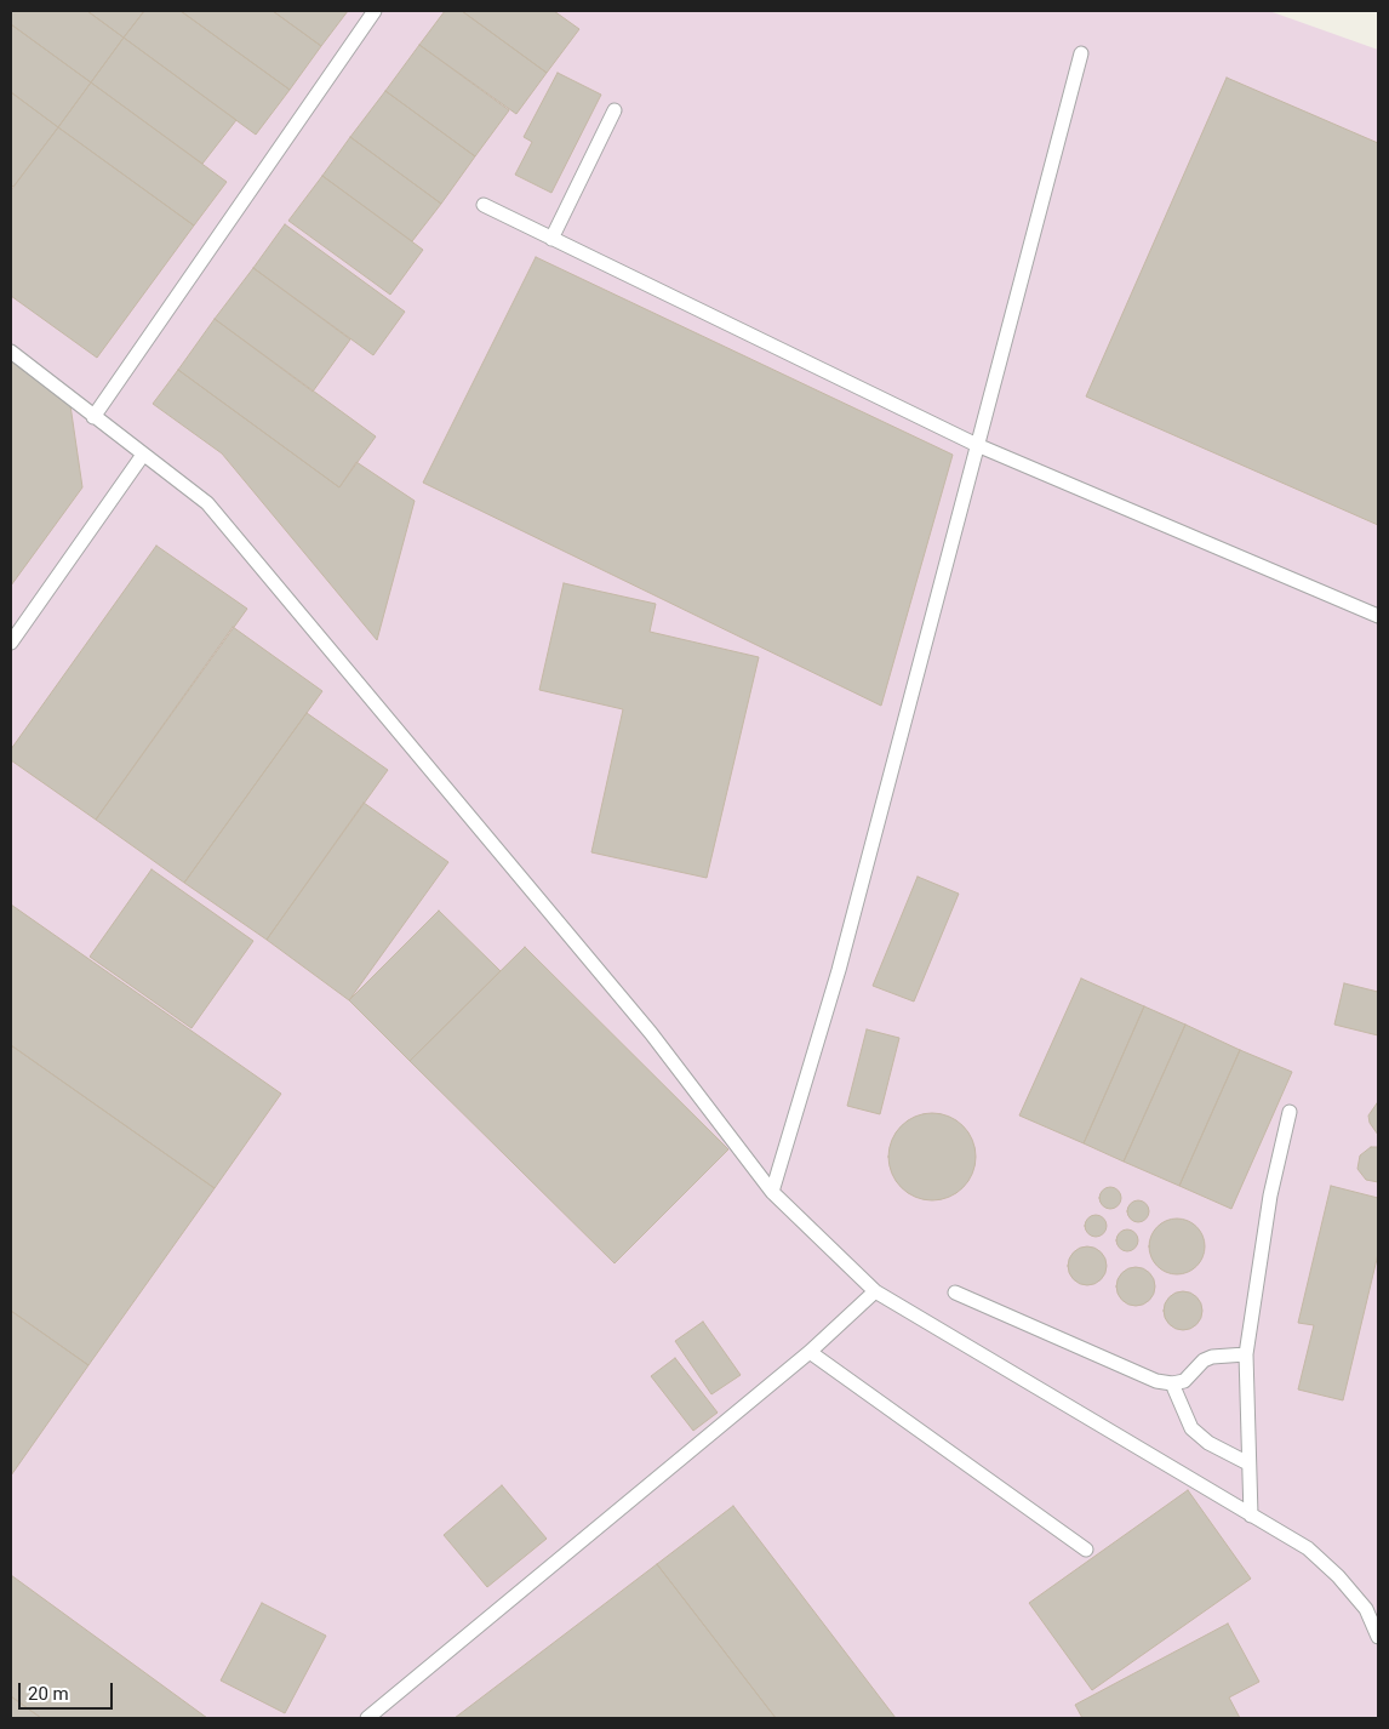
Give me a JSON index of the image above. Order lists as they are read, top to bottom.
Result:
{
  "scale_bar": "20 m"
}
